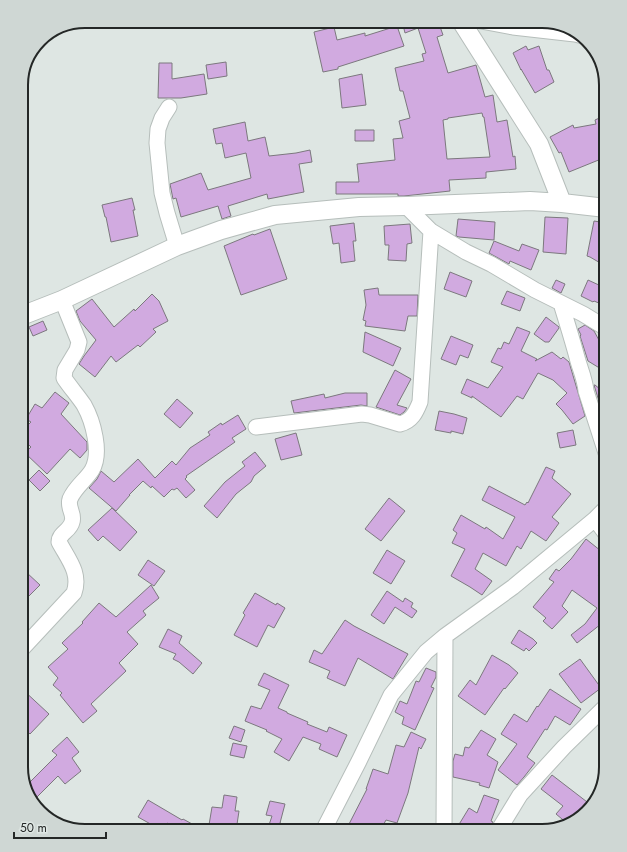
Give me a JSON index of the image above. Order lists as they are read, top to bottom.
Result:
{
  "scale_bar": "50 m"
}
